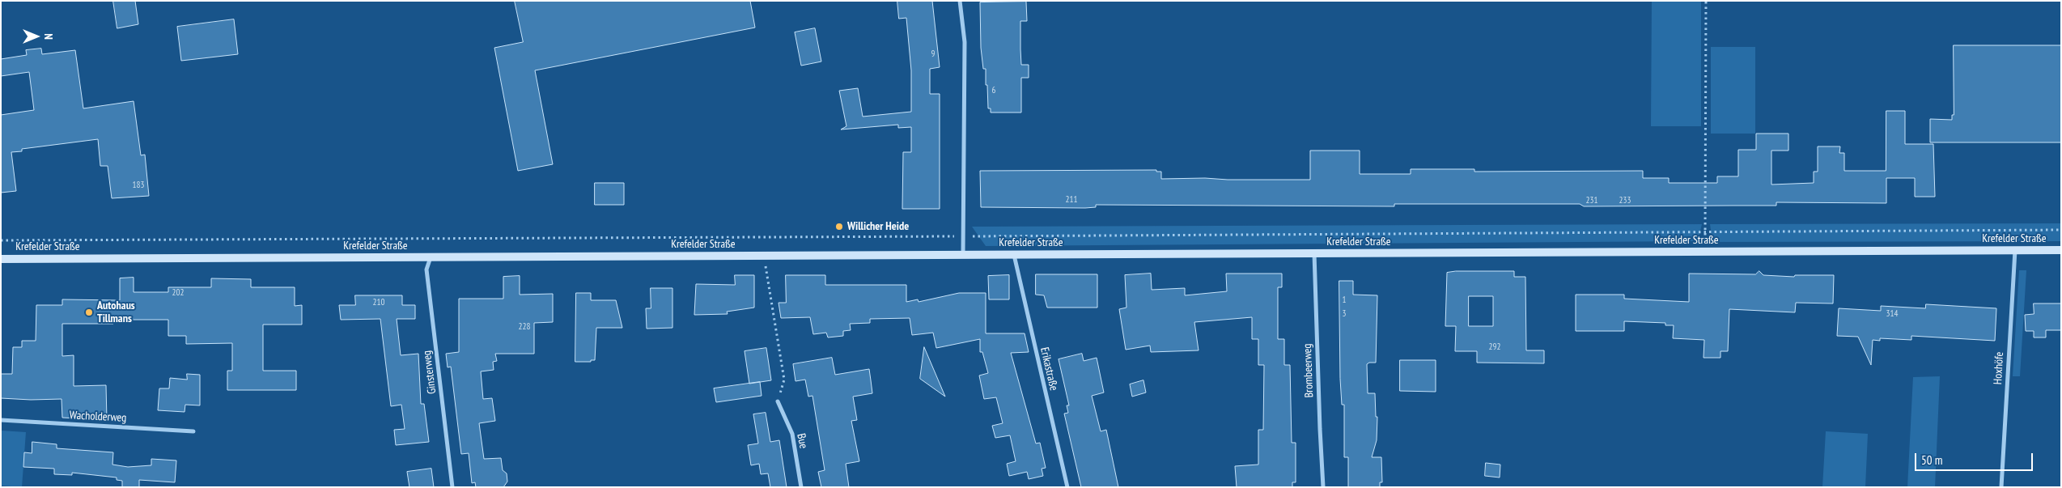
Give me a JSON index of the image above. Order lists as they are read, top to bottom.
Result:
{
  "streets": {
    "main road": ["Krefelder Straße"],
    "street": [
      "Hoxhöfe",
      "Erikastraße",
      "Brombeerweg",
      "Ginsterweg",
      "Wacholderweg",
      "Bue"
    ]
  },
  "crossings": [
    ["Krefelder Straße", "Hoxhöfe"],
    ["Krefelder Straße", "Erikastraße"],
    ["Krefelder Straße", "Brombeerweg"],
    ["Krefelder Straße", "Ginsterweg"]
  ],
  "places": ["Willicher Heide", "Autohaus Tillmans"],
  "house_numbers": [
    "9",
    "6",
    "183",
    "211",
    "231",
    "233",
    "202",
    "1",
    "210",
    "3",
    "314",
    "228",
    "292"
  ],
  "scale_bar": "50 m",
  "north": "right"
}
